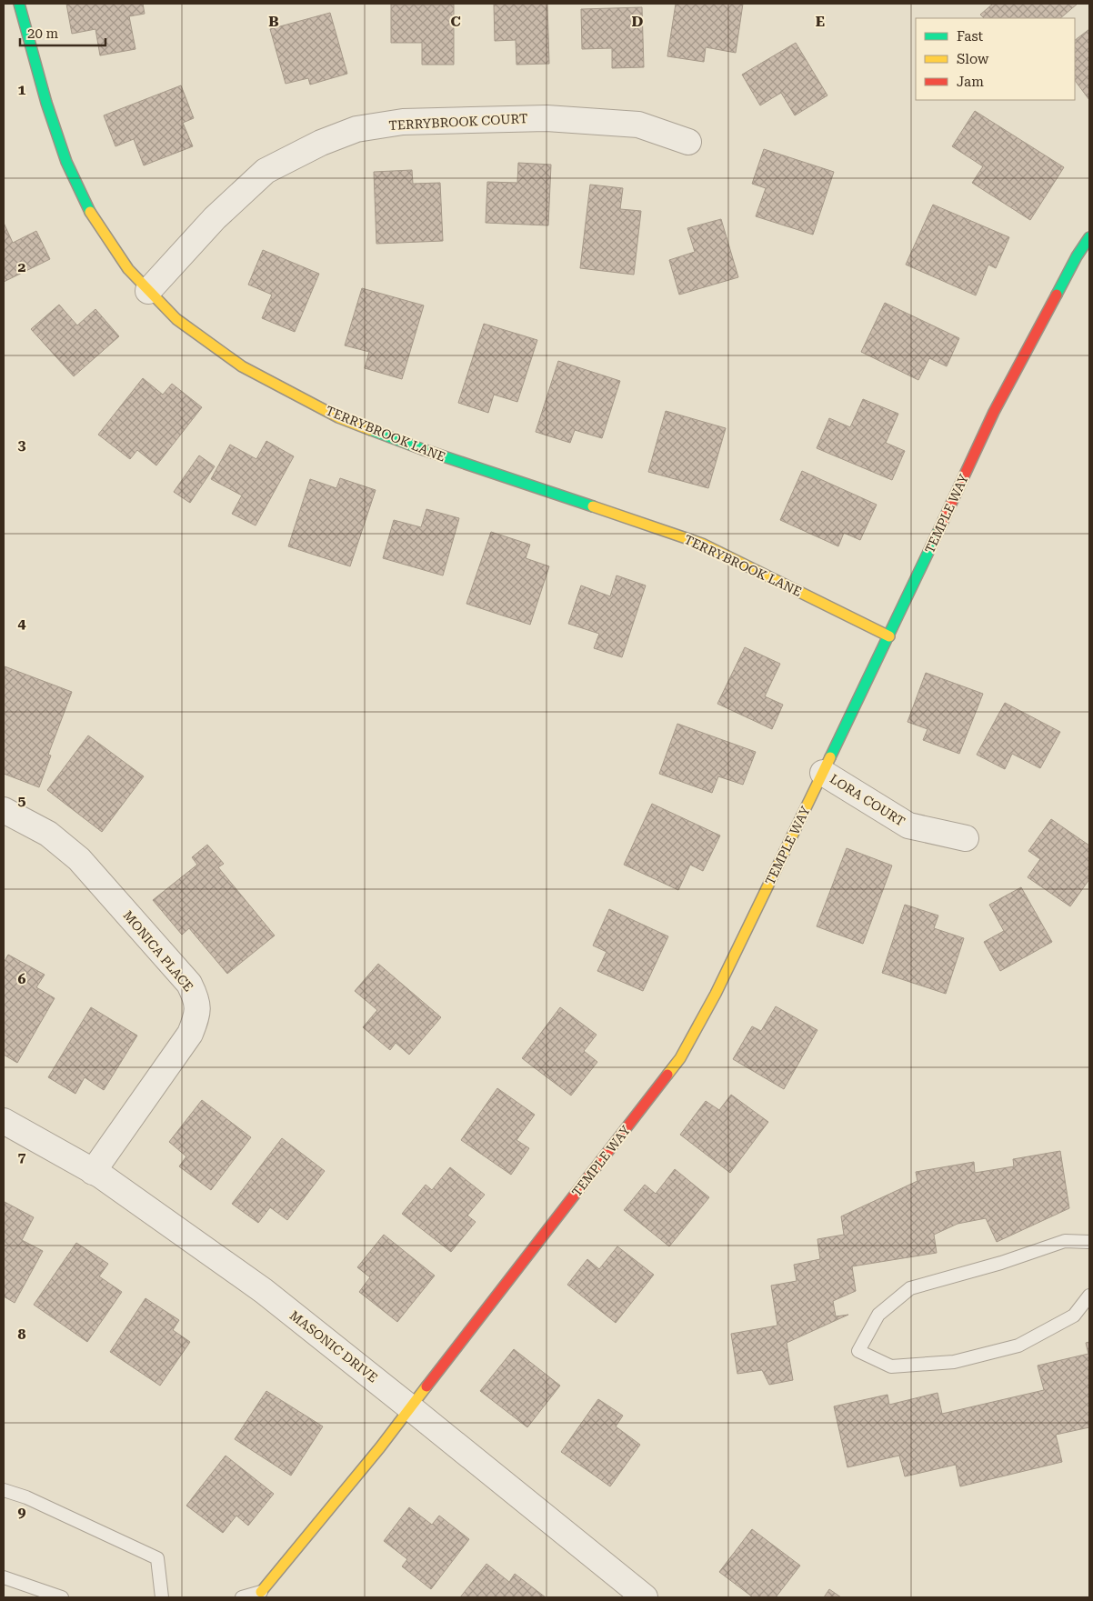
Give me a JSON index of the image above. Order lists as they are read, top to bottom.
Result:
{
  "streets": {
    "street": [
      "TERRYBROOK COURT",
      "TERRYBROOK LANE",
      "TEMPLE WAY",
      "LORA COURT",
      "MONICA PLACE",
      "MASONIC DRIVE"
    ]
  },
  "crossings": [
    ["TERRYBROOK COURT", "TERRYBROOK LANE"],
    ["TERRYBROOK LANE", "TEMPLE WAY"],
    ["TEMPLE WAY", "LORA COURT"],
    ["TEMPLE WAY", "MASONIC DRIVE"],
    ["MONICA PLACE", "MASONIC DRIVE"]
  ],
  "legend": ["Fast", "Slow", "Jam"],
  "scale_bar": "20 m",
  "grid": {
    "columns": [
      "B",
      "C",
      "D",
      "E"
    ],
    "rows": [
      "1",
      "2",
      "3",
      "4",
      "5",
      "6",
      "7",
      "8",
      "9"
    ]
  }
}
